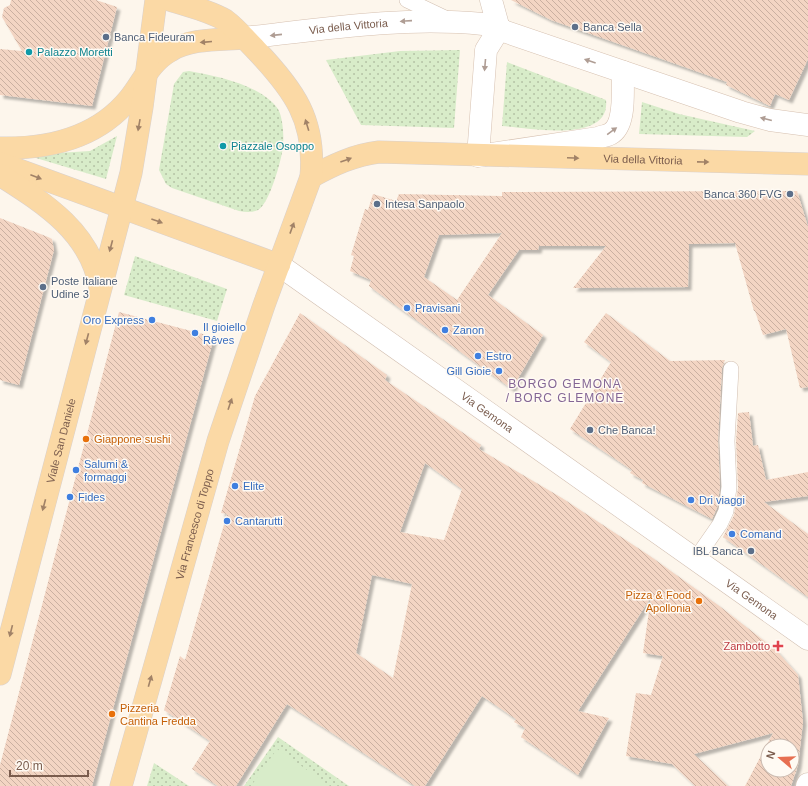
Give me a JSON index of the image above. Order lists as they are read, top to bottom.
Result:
{
  "streets": {
    "main road": ["Via della Vittoria", "Viale San Daniele", "Via Francesco di Toppo"],
    "street": ["Via Gemona"]
  },
  "crossings": [
    ["Via Gemona", "Via Francesco di Toppo"]
  ],
  "one_way": ["Viale San Daniele", "Via Francesco di Toppo"],
  "districts": ["BORGO GEMONA / BORC GLEMONE"],
  "places": {
    "other": [
      "Banca Sella",
      "Banca Fideuram",
      "Palazzo Moretti",
      "Piazzale Osoppo",
      "Banca 360 FVG",
      "Intesa Sanpaolo",
      "Poste Italiane Udine 3",
      "Pravisani",
      "Oro Express",
      "Zanon",
      "Il gioiello Rêves",
      "Estro",
      "Gill Gioie",
      "Che Banca!",
      "Giappone sushi",
      "Salumi & formaggi",
      "Elite",
      "Fides",
      "Dri viaggi",
      "Cantarutti",
      "Comand",
      "IBL Banca",
      "Pizza & Food Apollonia",
      "Pizzeria Cantina Fredda"
    ],
    "health": ["Zambotto"]
  },
  "scale_bar": "20 m",
  "north": "left"
}
